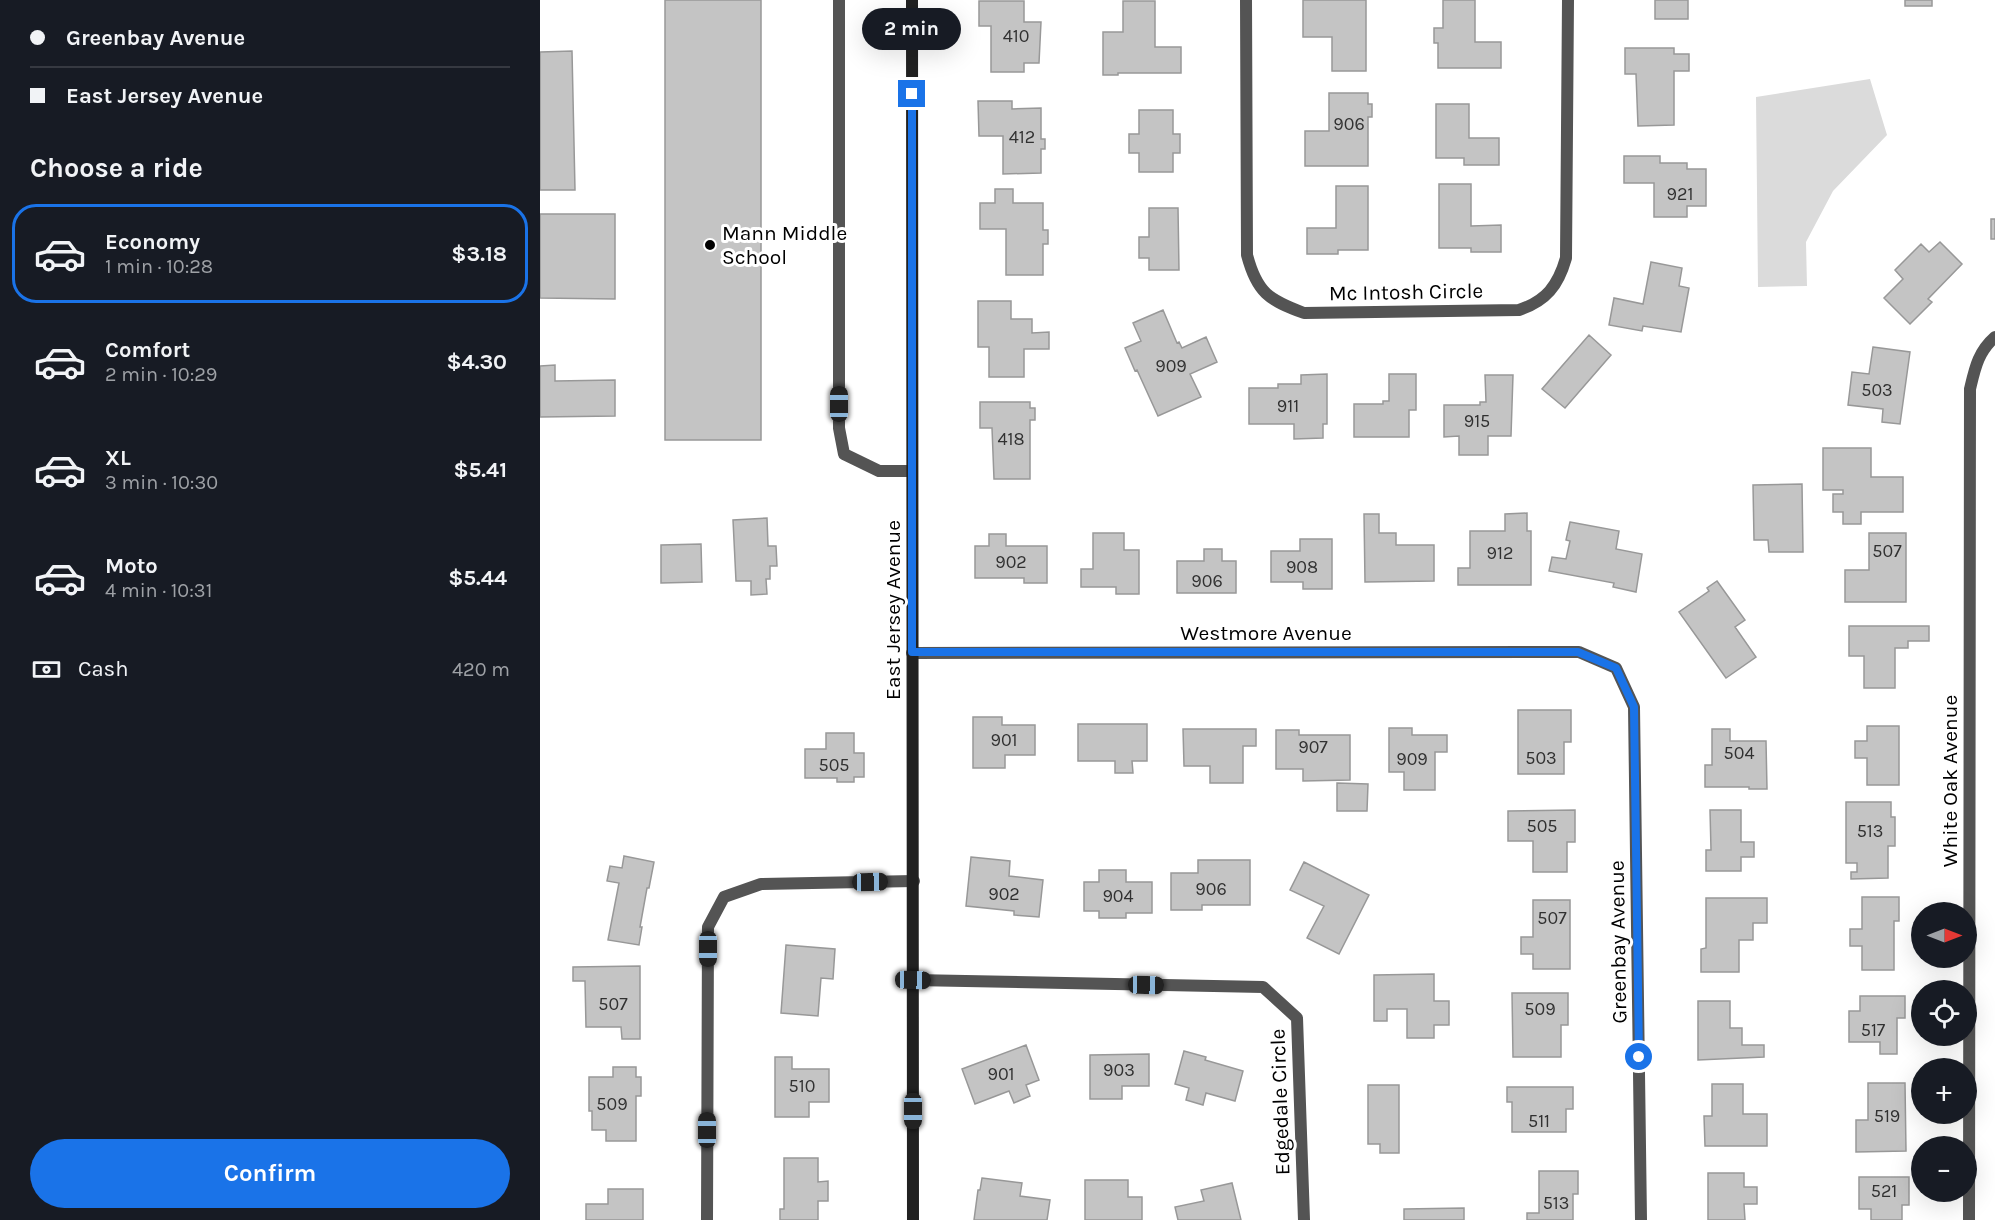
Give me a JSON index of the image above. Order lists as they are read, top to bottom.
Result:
{
  "streets": {
    "street": [
      "Mc Intosh Circle",
      "East Jersey Avenue",
      "Westmore Avenue",
      "White Oak Avenue",
      "Greenbay Avenue",
      "Edgedale Circle"
    ]
  },
  "crossings": [
    ["East Jersey Avenue", "Westmore Avenue"],
    ["East Jersey Avenue", "Edgedale Circle"],
    ["Westmore Avenue", "Greenbay Avenue"]
  ],
  "places": ["Mann Middle School"],
  "house_numbers": [
    "410",
    "906",
    "412",
    "921",
    "909",
    "503",
    "911",
    "915",
    "418",
    "507",
    "912",
    "902",
    "908",
    "906",
    "901",
    "907",
    "504",
    "503",
    "909",
    "505",
    "505",
    "513",
    "906",
    "902",
    "904",
    "507",
    "507",
    "509",
    "517",
    "903",
    "901",
    "510",
    "509",
    "519",
    "511",
    "521",
    "513"
  ],
  "north": "right",
  "page": {
    "banner": ["Greenbay Avenue", "East Jersey Avenue"],
    "bubble": "2 min",
    "heading": "Choose a ride",
    "list": [
      {
        "name": "Economy",
        "note": "1 min · 10:28",
        "value": "$3.18"
      },
      {
        "name": "Comfort",
        "note": "2 min · 10:29",
        "value": "$4.30"
      },
      {
        "name": "XL",
        "note": "3 min · 10:30",
        "value": "$5.41"
      },
      {
        "name": "Moto",
        "note": "4 min · 10:31",
        "value": "$5.44"
      }
    ],
    "pay": ["Cash", "420 m"],
    "map_buttons": ["+", "−"],
    "buttons": "Confirm"
  }
}
